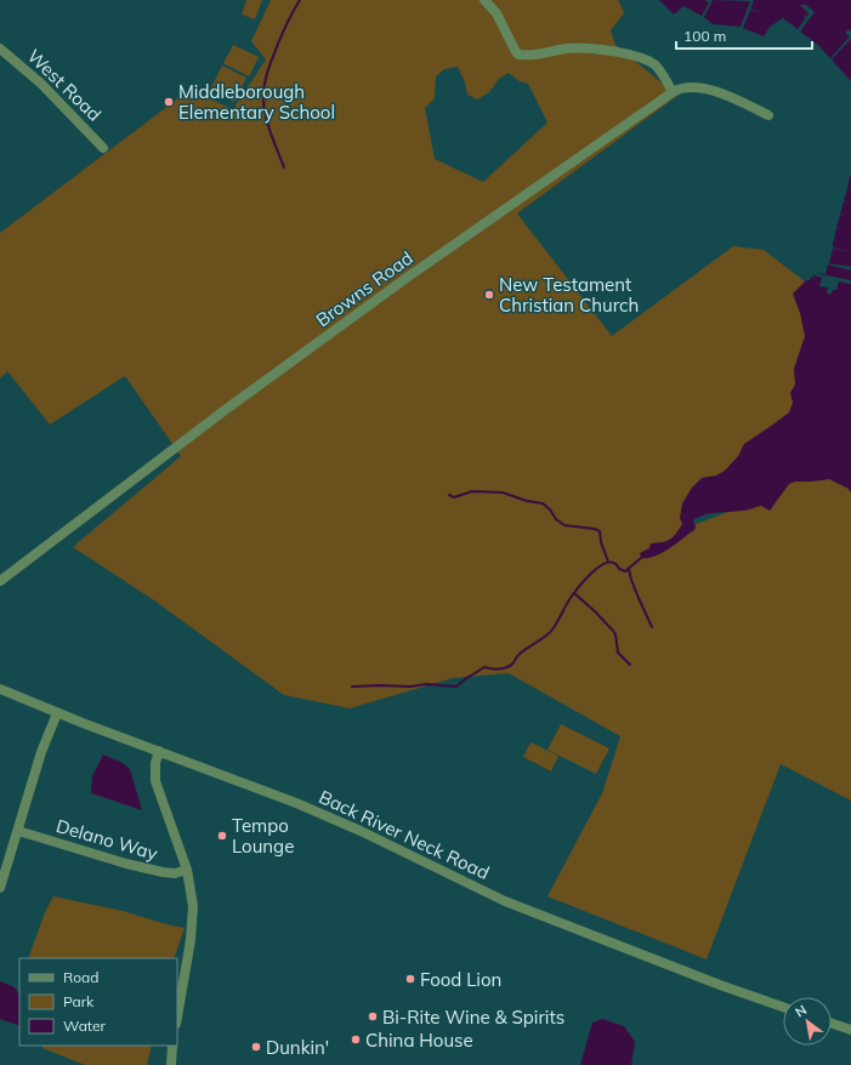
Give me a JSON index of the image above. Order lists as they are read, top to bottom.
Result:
{
  "streets": {
    "street": [
      "West Road",
      "Browns Road",
      "Back River Neck Road",
      "Delano Way"
    ]
  },
  "places": [
    "Middleborough Elementary School",
    "New Testament Christian Church",
    "Tempo Lounge",
    "Food Lion",
    "Bi-Rite Wine & Spirits",
    "China House",
    "Dunkin'"
  ],
  "legend": ["Road", "Park", "Water"],
  "scale_bar": "100 m",
  "north": "top left"
}
